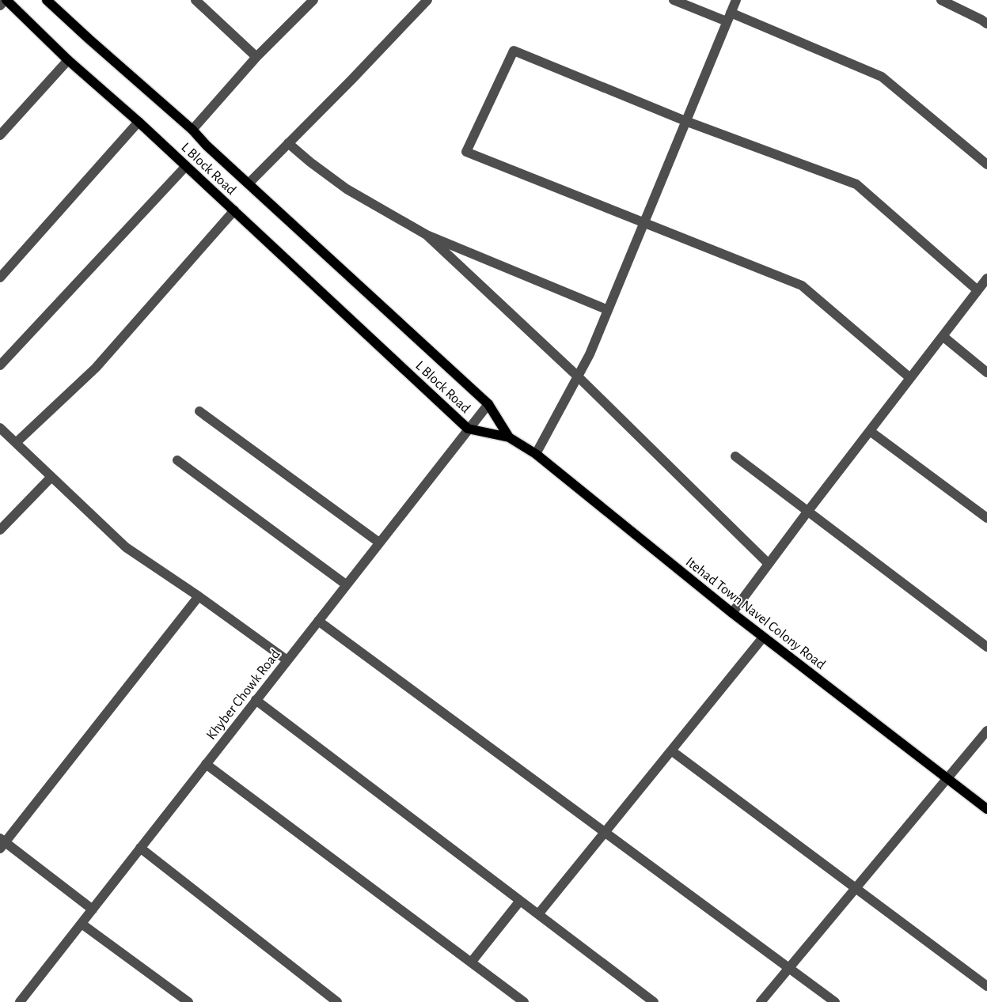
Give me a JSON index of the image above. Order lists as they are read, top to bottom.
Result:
{
  "streets": {
    "main road": ["L Block Road", "Itehad Town Navel Colony Road"],
    "street": ["Khyber Chowk Road"]
  },
  "crossings": [
    ["L Block Road", "Itehad Town Navel Colony Road"],
    ["L Block Road", "Khyber Chowk Road"]
  ]
}
